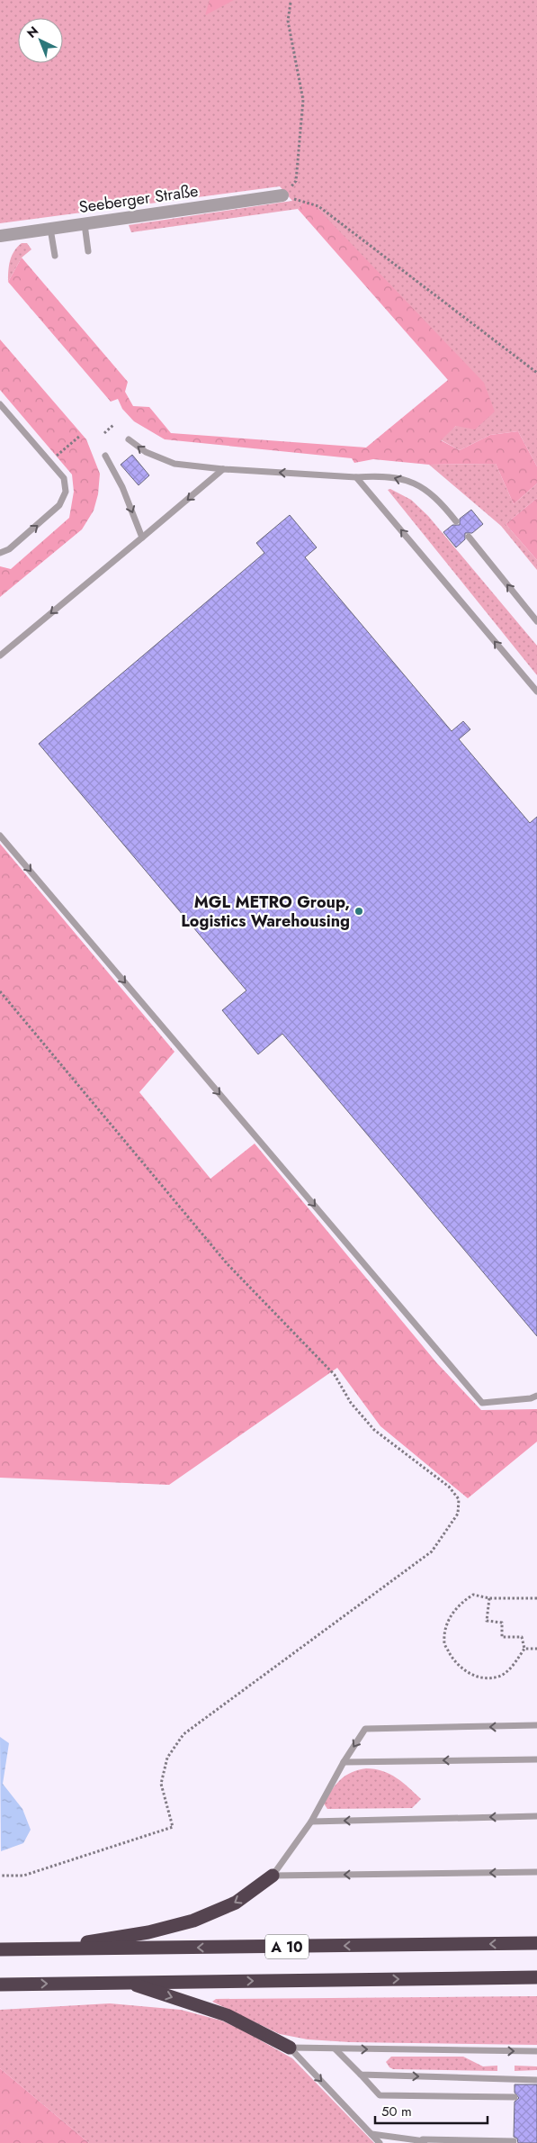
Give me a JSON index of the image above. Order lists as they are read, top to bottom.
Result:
{
  "streets": {
    "highway": ["A 10"],
    "street": ["Seeberger Straße"]
  },
  "places": ["MGL METRO Group, Logistics Warehousing"],
  "scale_bar": "50 m",
  "north": "top left"
}
